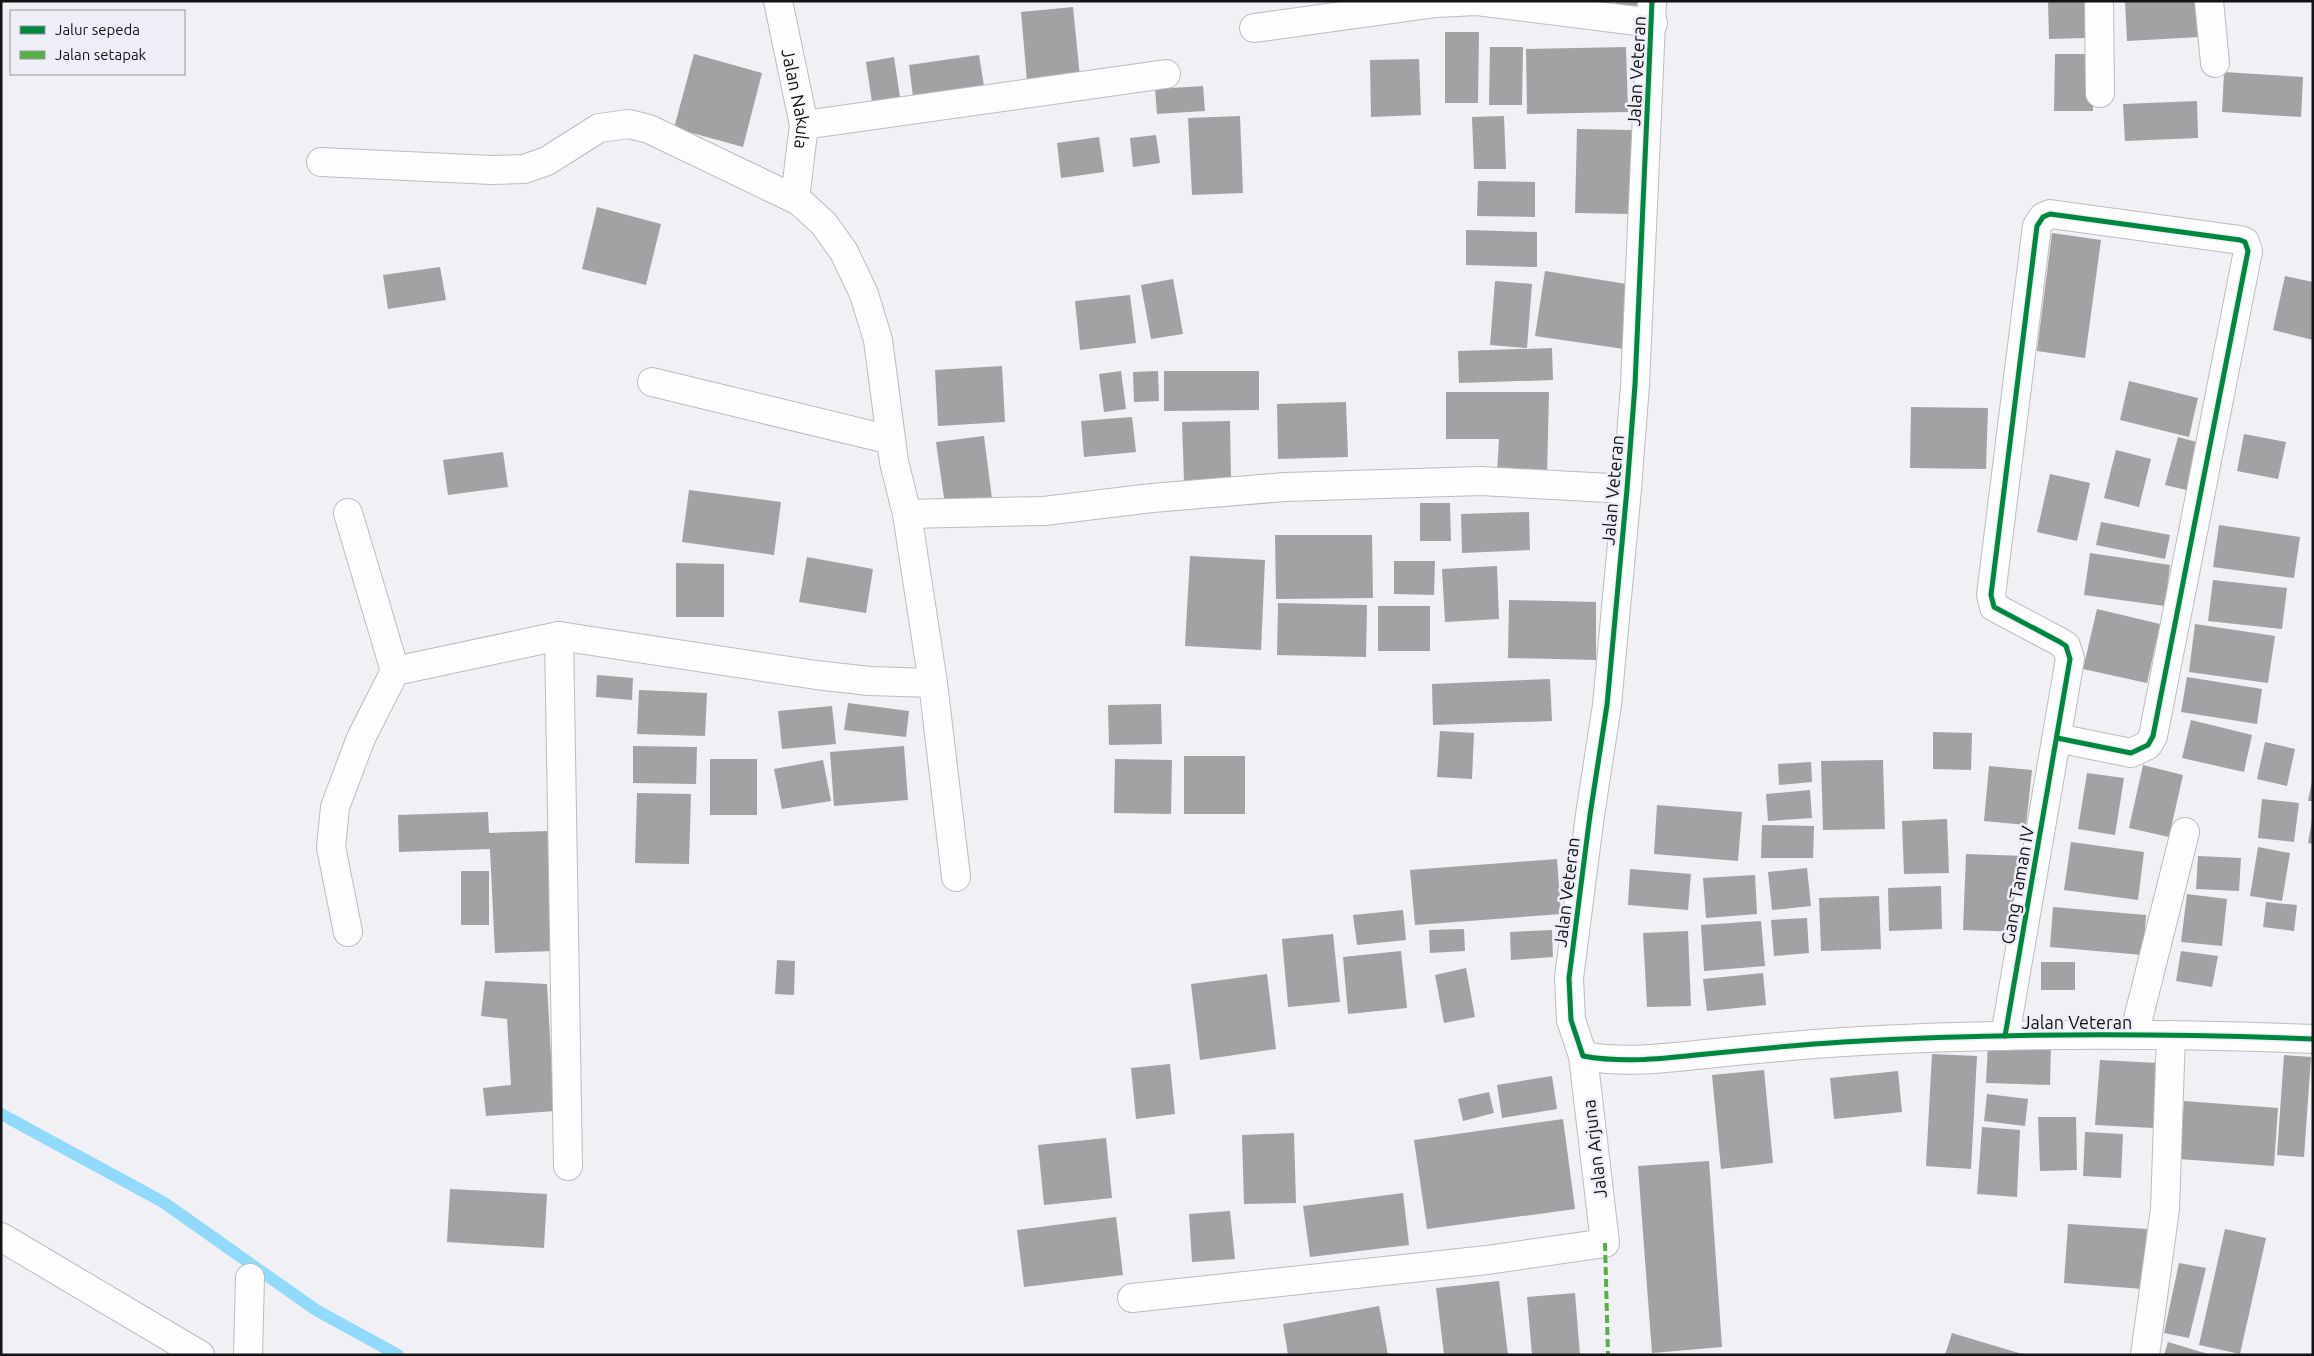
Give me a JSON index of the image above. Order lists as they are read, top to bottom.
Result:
{
  "streets": {
    "street": [
      "Jalan Veteran",
      "Jalan Nakula",
      "Gang Taman IV",
      "Jalan Arjuna"
    ]
  },
  "crossings": [
    ["Jalan Veteran", "Gang Taman IV"],
    ["Jalan Veteran", "Jalan Arjuna"]
  ],
  "legend": ["Jalur sepeda", "Jalan setapak"]
}
